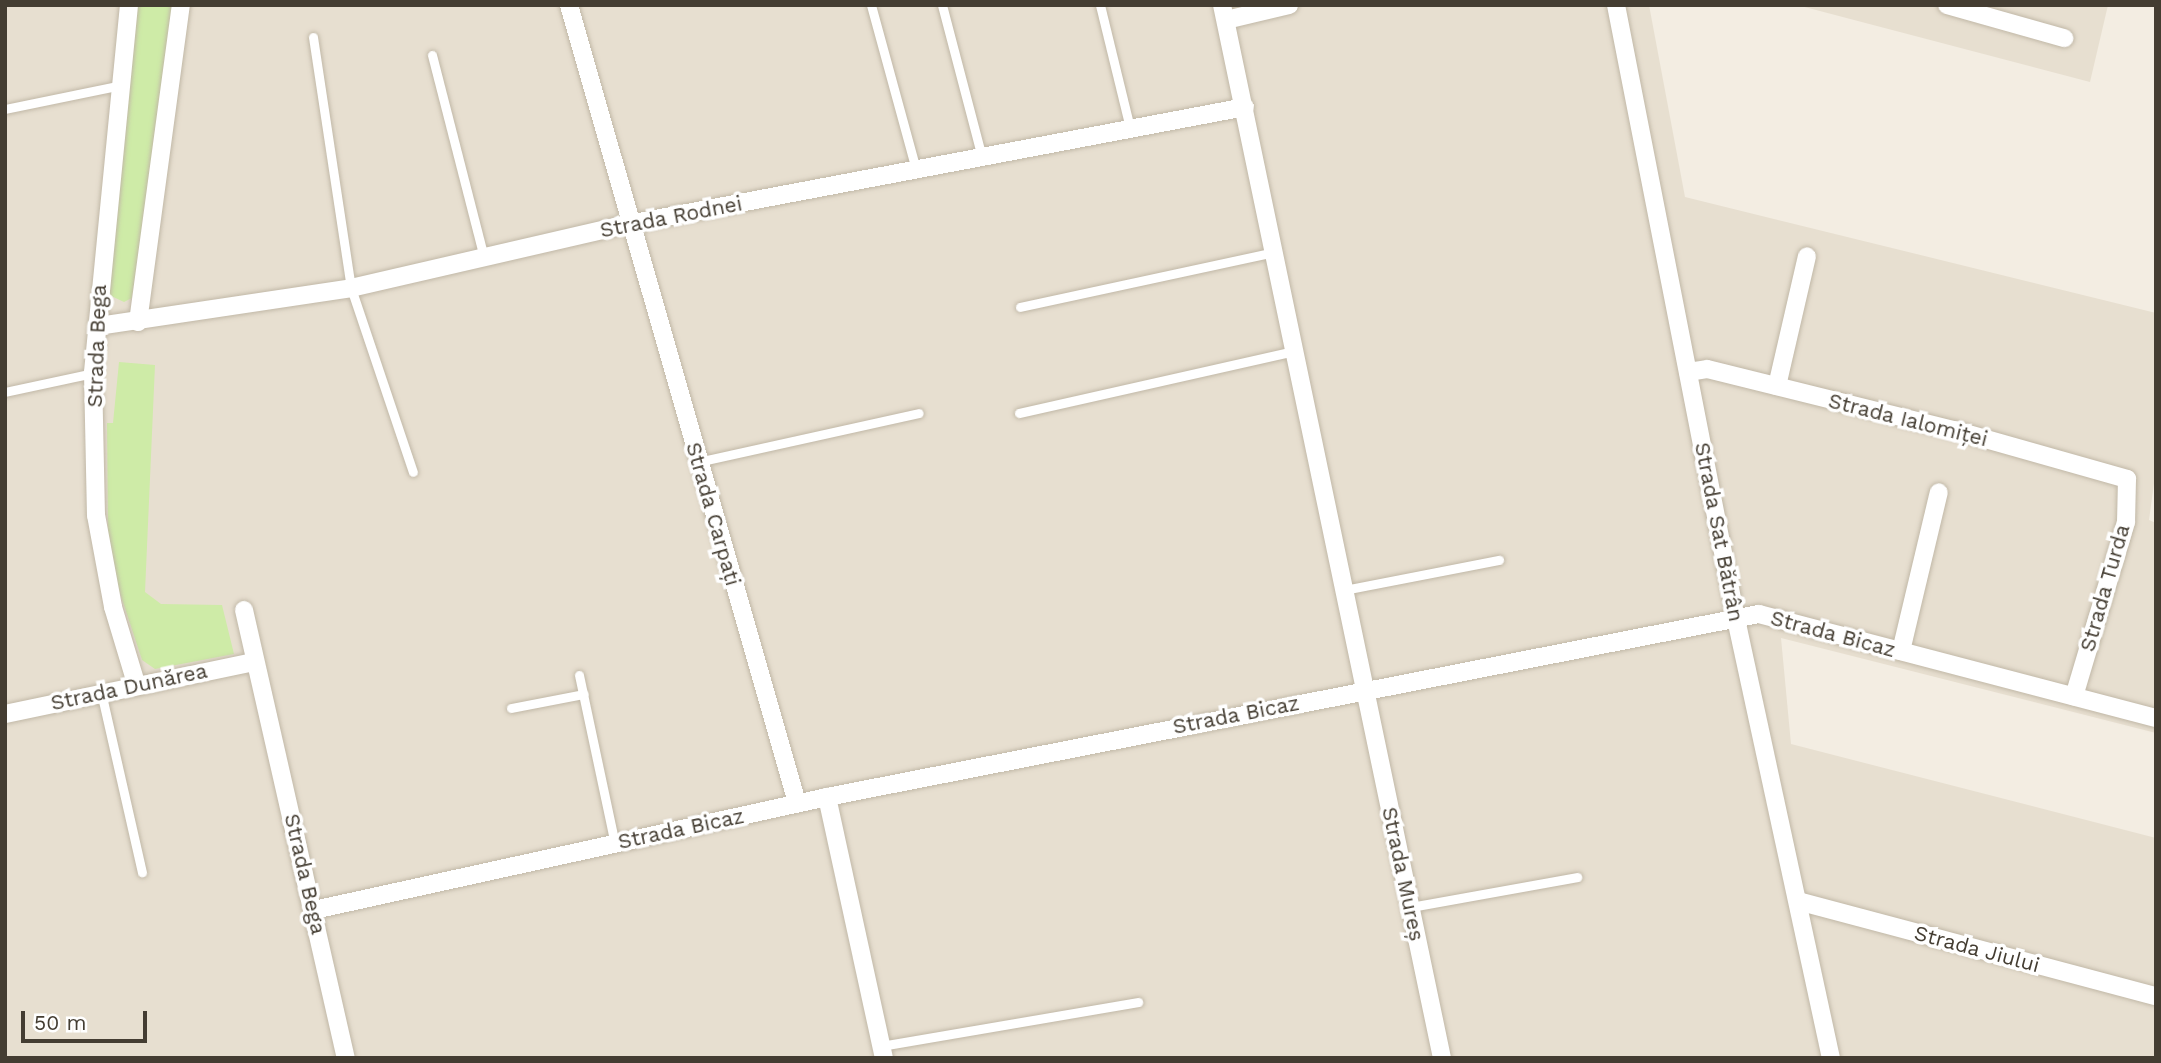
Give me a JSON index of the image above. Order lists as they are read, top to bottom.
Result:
{
  "streets": {
    "street": [
      "Strada Rodnei",
      "Strada Bega",
      "Strada Ialomiței",
      "Strada Carpați",
      "Strada Sat Bătrân",
      "Strada Turda",
      "Strada Bicaz",
      "Strada Dunărea",
      "Strada Mureș",
      "Strada Jiului"
    ]
  },
  "crossings": [
    ["Strada Rodnei", "Strada Bega"],
    ["Strada Rodnei", "Strada Carpați"],
    ["Strada Rodnei", "Strada Mureș"],
    ["Strada Bega", "Strada Bicaz"],
    ["Strada Bega", "Strada Dunărea"],
    ["Strada Ialomiței", "Strada Sat Bătrân"],
    ["Strada Ialomiței", "Strada Turda"],
    ["Strada Carpați", "Strada Bicaz"],
    ["Strada Sat Bătrân", "Strada Bicaz"],
    ["Strada Sat Bătrân", "Strada Jiului"],
    ["Strada Turda", "Strada Bicaz"],
    ["Strada Bicaz", "Strada Mureș"]
  ],
  "scale_bar": "50 m"
}
